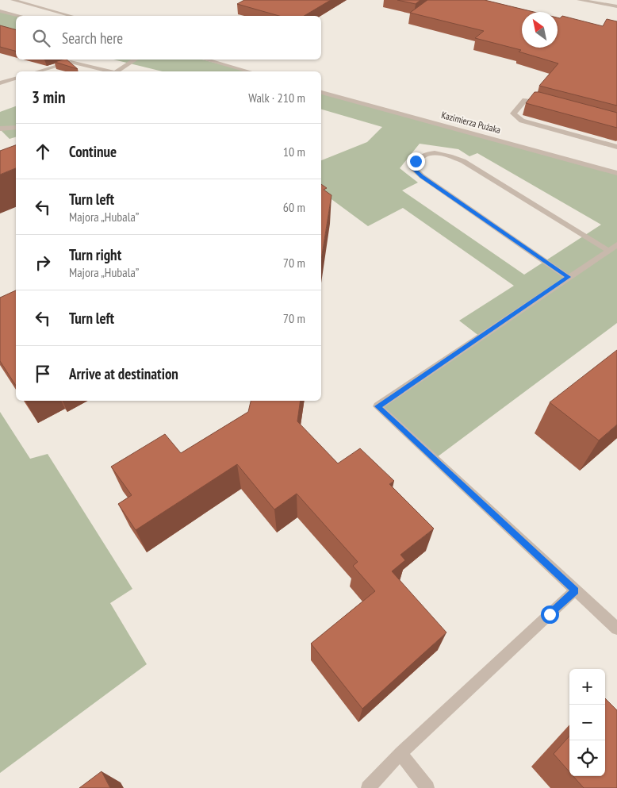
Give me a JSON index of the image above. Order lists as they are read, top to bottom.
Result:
{
  "streets": {
    "street": ["Kazimierza Pużaka"]
  },
  "north": "top left",
  "page": {
    "search": "Search here",
    "heading": ["3 min", "Walk · 210 m"],
    "list": [
      ["Continue", "10 m"],
      ["Turn left", "Majora „Hubala”", "60 m"],
      ["Turn right", "Majora „Hubala”", "70 m"],
      ["Turn left", "70 m"],
      "Arrive at destination"
    ],
    "map_buttons": ["+", "−"]
  }
}
